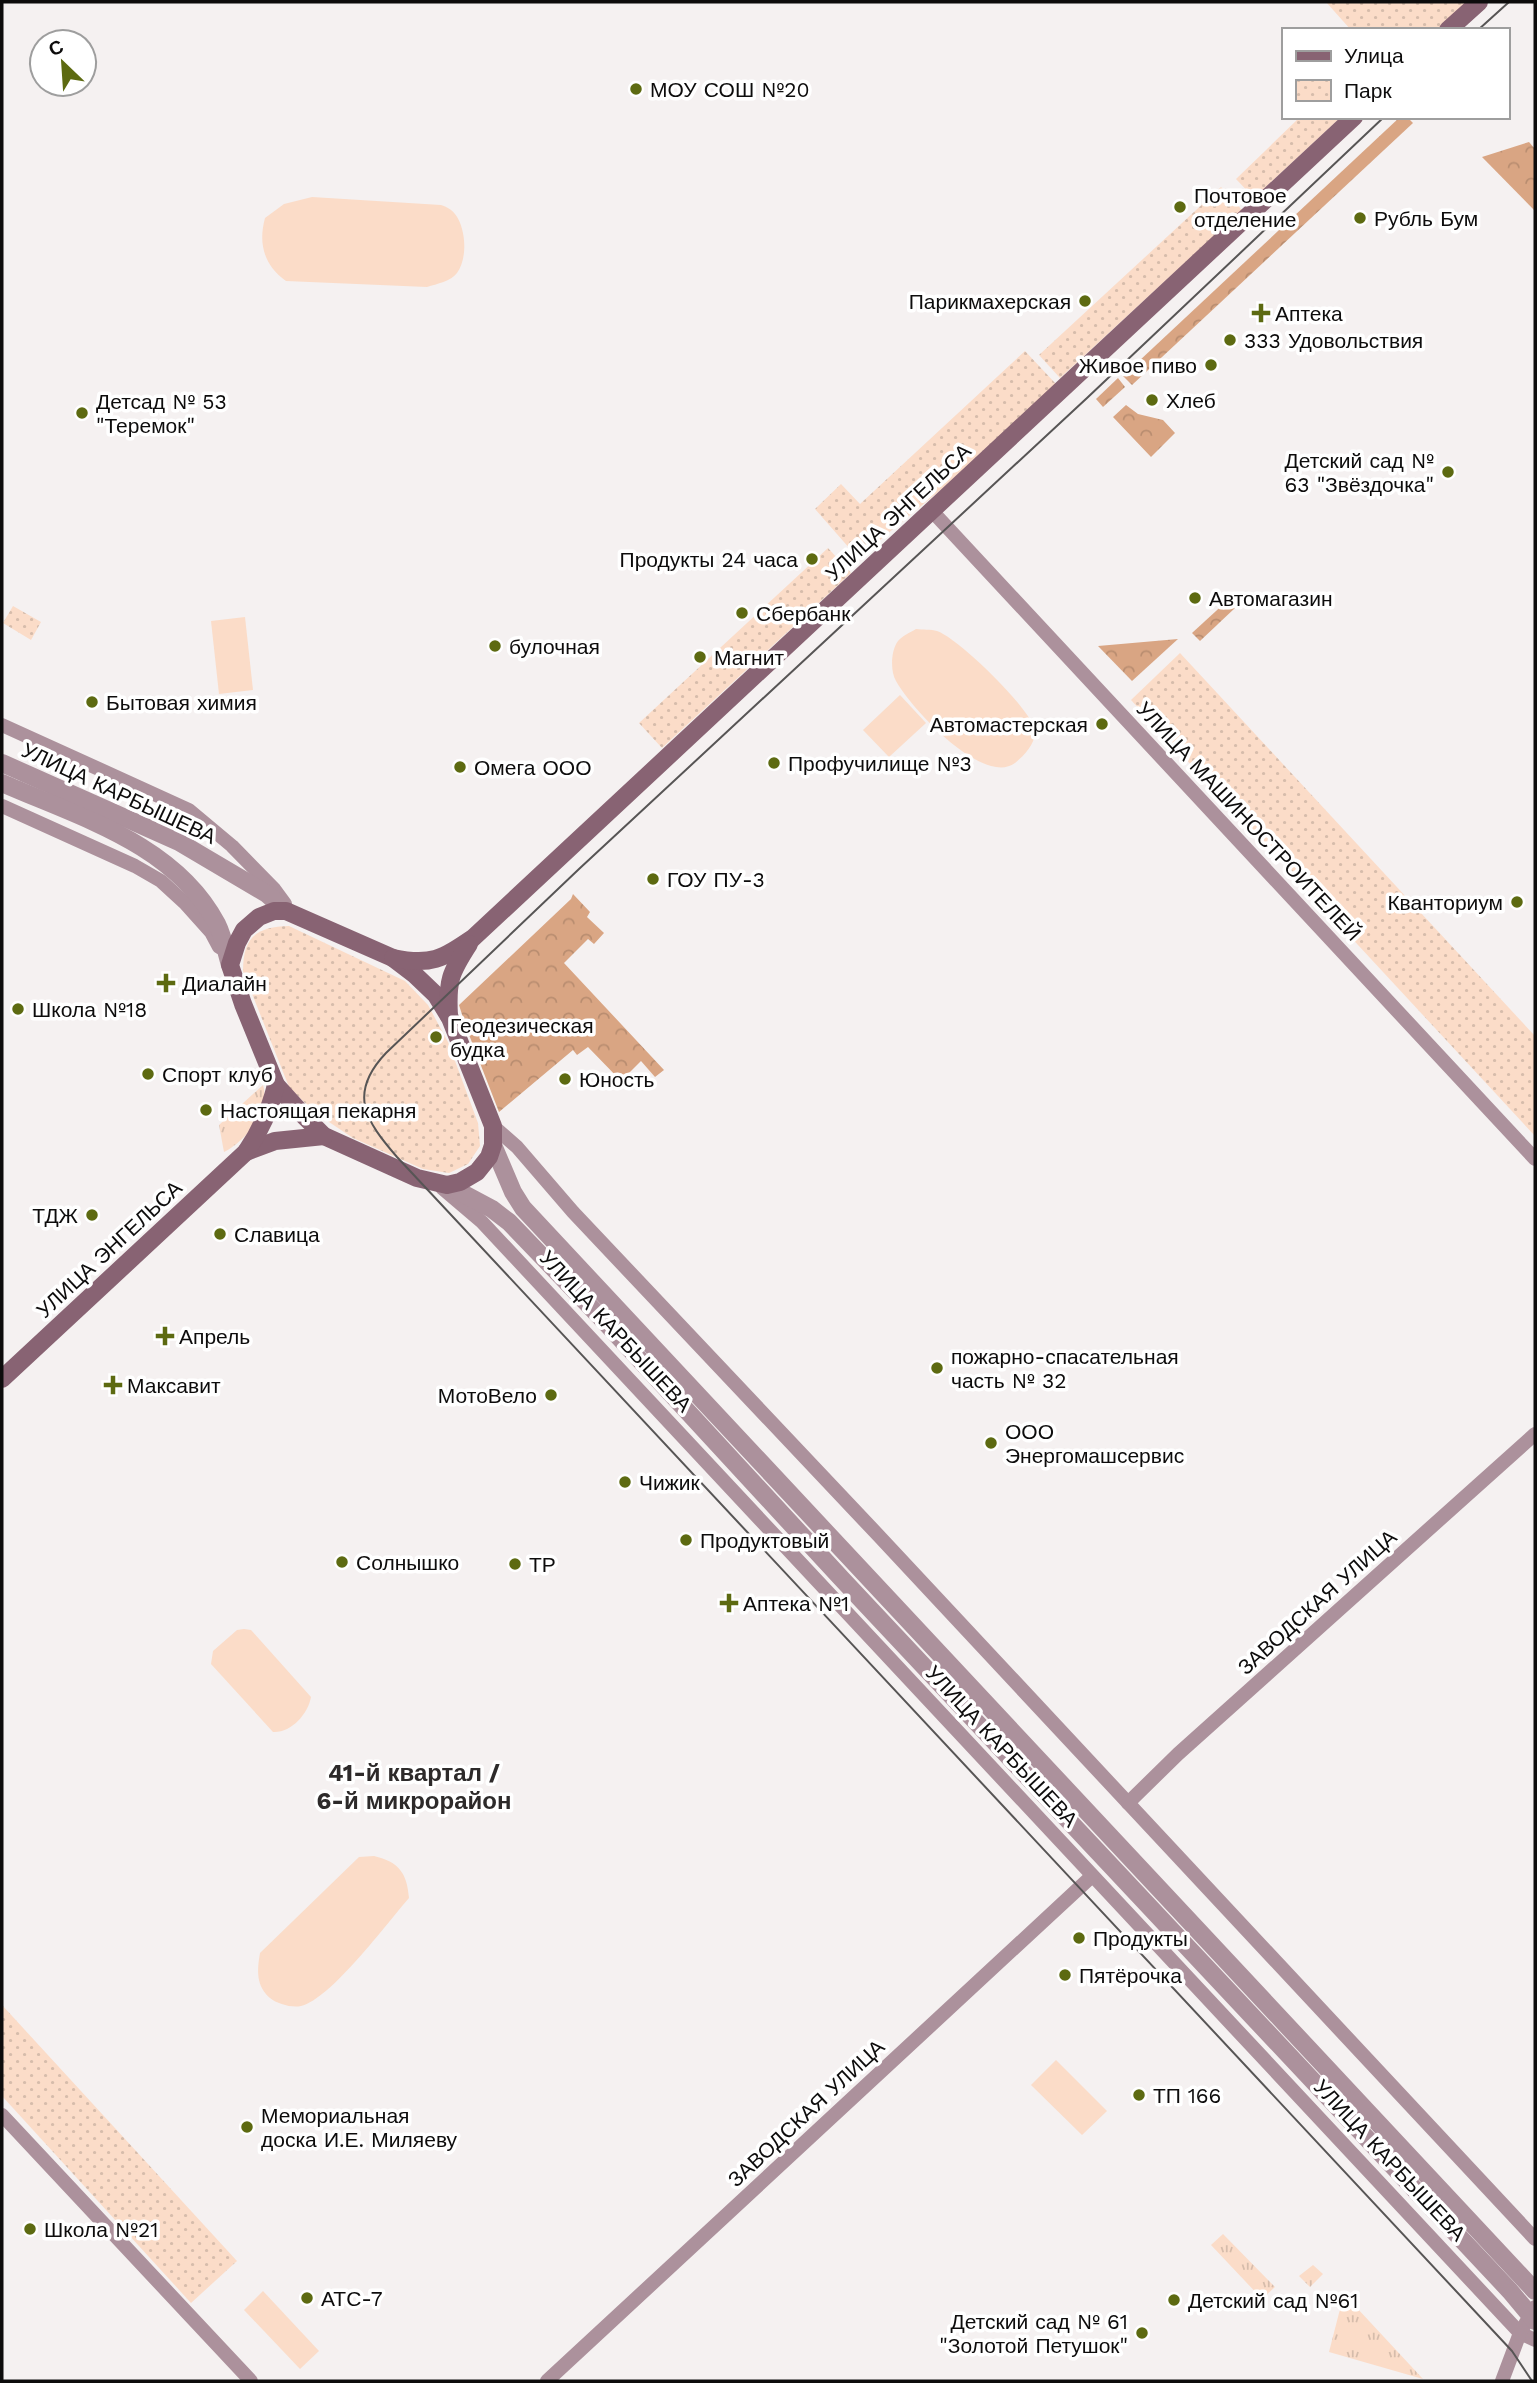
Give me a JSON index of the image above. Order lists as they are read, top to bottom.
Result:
{
  "streets": {
    "main road": ["УЛИЦА ЭНГЕЛЬСА", "УЛИЦА КАРБЫШЕВА"],
    "street": ["УЛИЦА МАШИНОСТРОИТЕЛЕЙ", "ЗАВОДСКАЯ УЛИЦА"]
  },
  "crossings": [
    ["УЛИЦА ЭНГЕЛЬСА", "УЛИЦА КАРБЫШЕВА"],
    ["УЛИЦА ЭНГЕЛЬСА", "УЛИЦА МАШИНОСТРОИТЕЛЕЙ"],
    ["УЛИЦА КАРБЫШЕВА", "ЗАВОДСКАЯ УЛИЦА"]
  ],
  "districts": ["41-й квартал / 6-й микрорайон"],
  "places": {
    "other": [
      "МОУ СОШ №20",
      "Почтовое отделение",
      "Рубль Бум",
      "Парикмахерская",
      "333 Удовольствия",
      "Живое пиво",
      "Хлеб",
      "Детсад № 53 \"Теремок\"",
      "Детский сад № 63 \"Звёздочка\"",
      "Продукты 24 часа",
      "Автомагазин",
      "Сбербанк",
      "булочная",
      "Магнит",
      "Бытовая химия",
      "Автомастерская",
      "Профучилище №3",
      "Омега ООО",
      "ГОУ ПУ-3",
      "Кванториум",
      "Школа №18",
      "Геодезическая будка",
      "Спорт клуб",
      "Юность",
      "Настоящая пекарня",
      "ТДЖ",
      "Славица",
      "пожарно-спасательная часть № 32",
      "МотоВело",
      "ООО Энергомашсервис",
      "Чижик",
      "Продуктовый",
      "Солнышко",
      "ТР",
      "Продукты",
      "Пятёрочка",
      "ТП 166",
      "Мемориальная доска И.Е. Миляеву",
      "Школа №21",
      "АТС-7",
      "Детский сад №61",
      "Детский сад № 61 \"Золотой Петушок\""
    ],
    "health": [
      "Аптека",
      "Диалайн",
      "Апрель",
      "Максавит",
      "Аптека №1"
    ]
  },
  "legend": ["Улица", "Парк"],
  "north": "top left"
}
